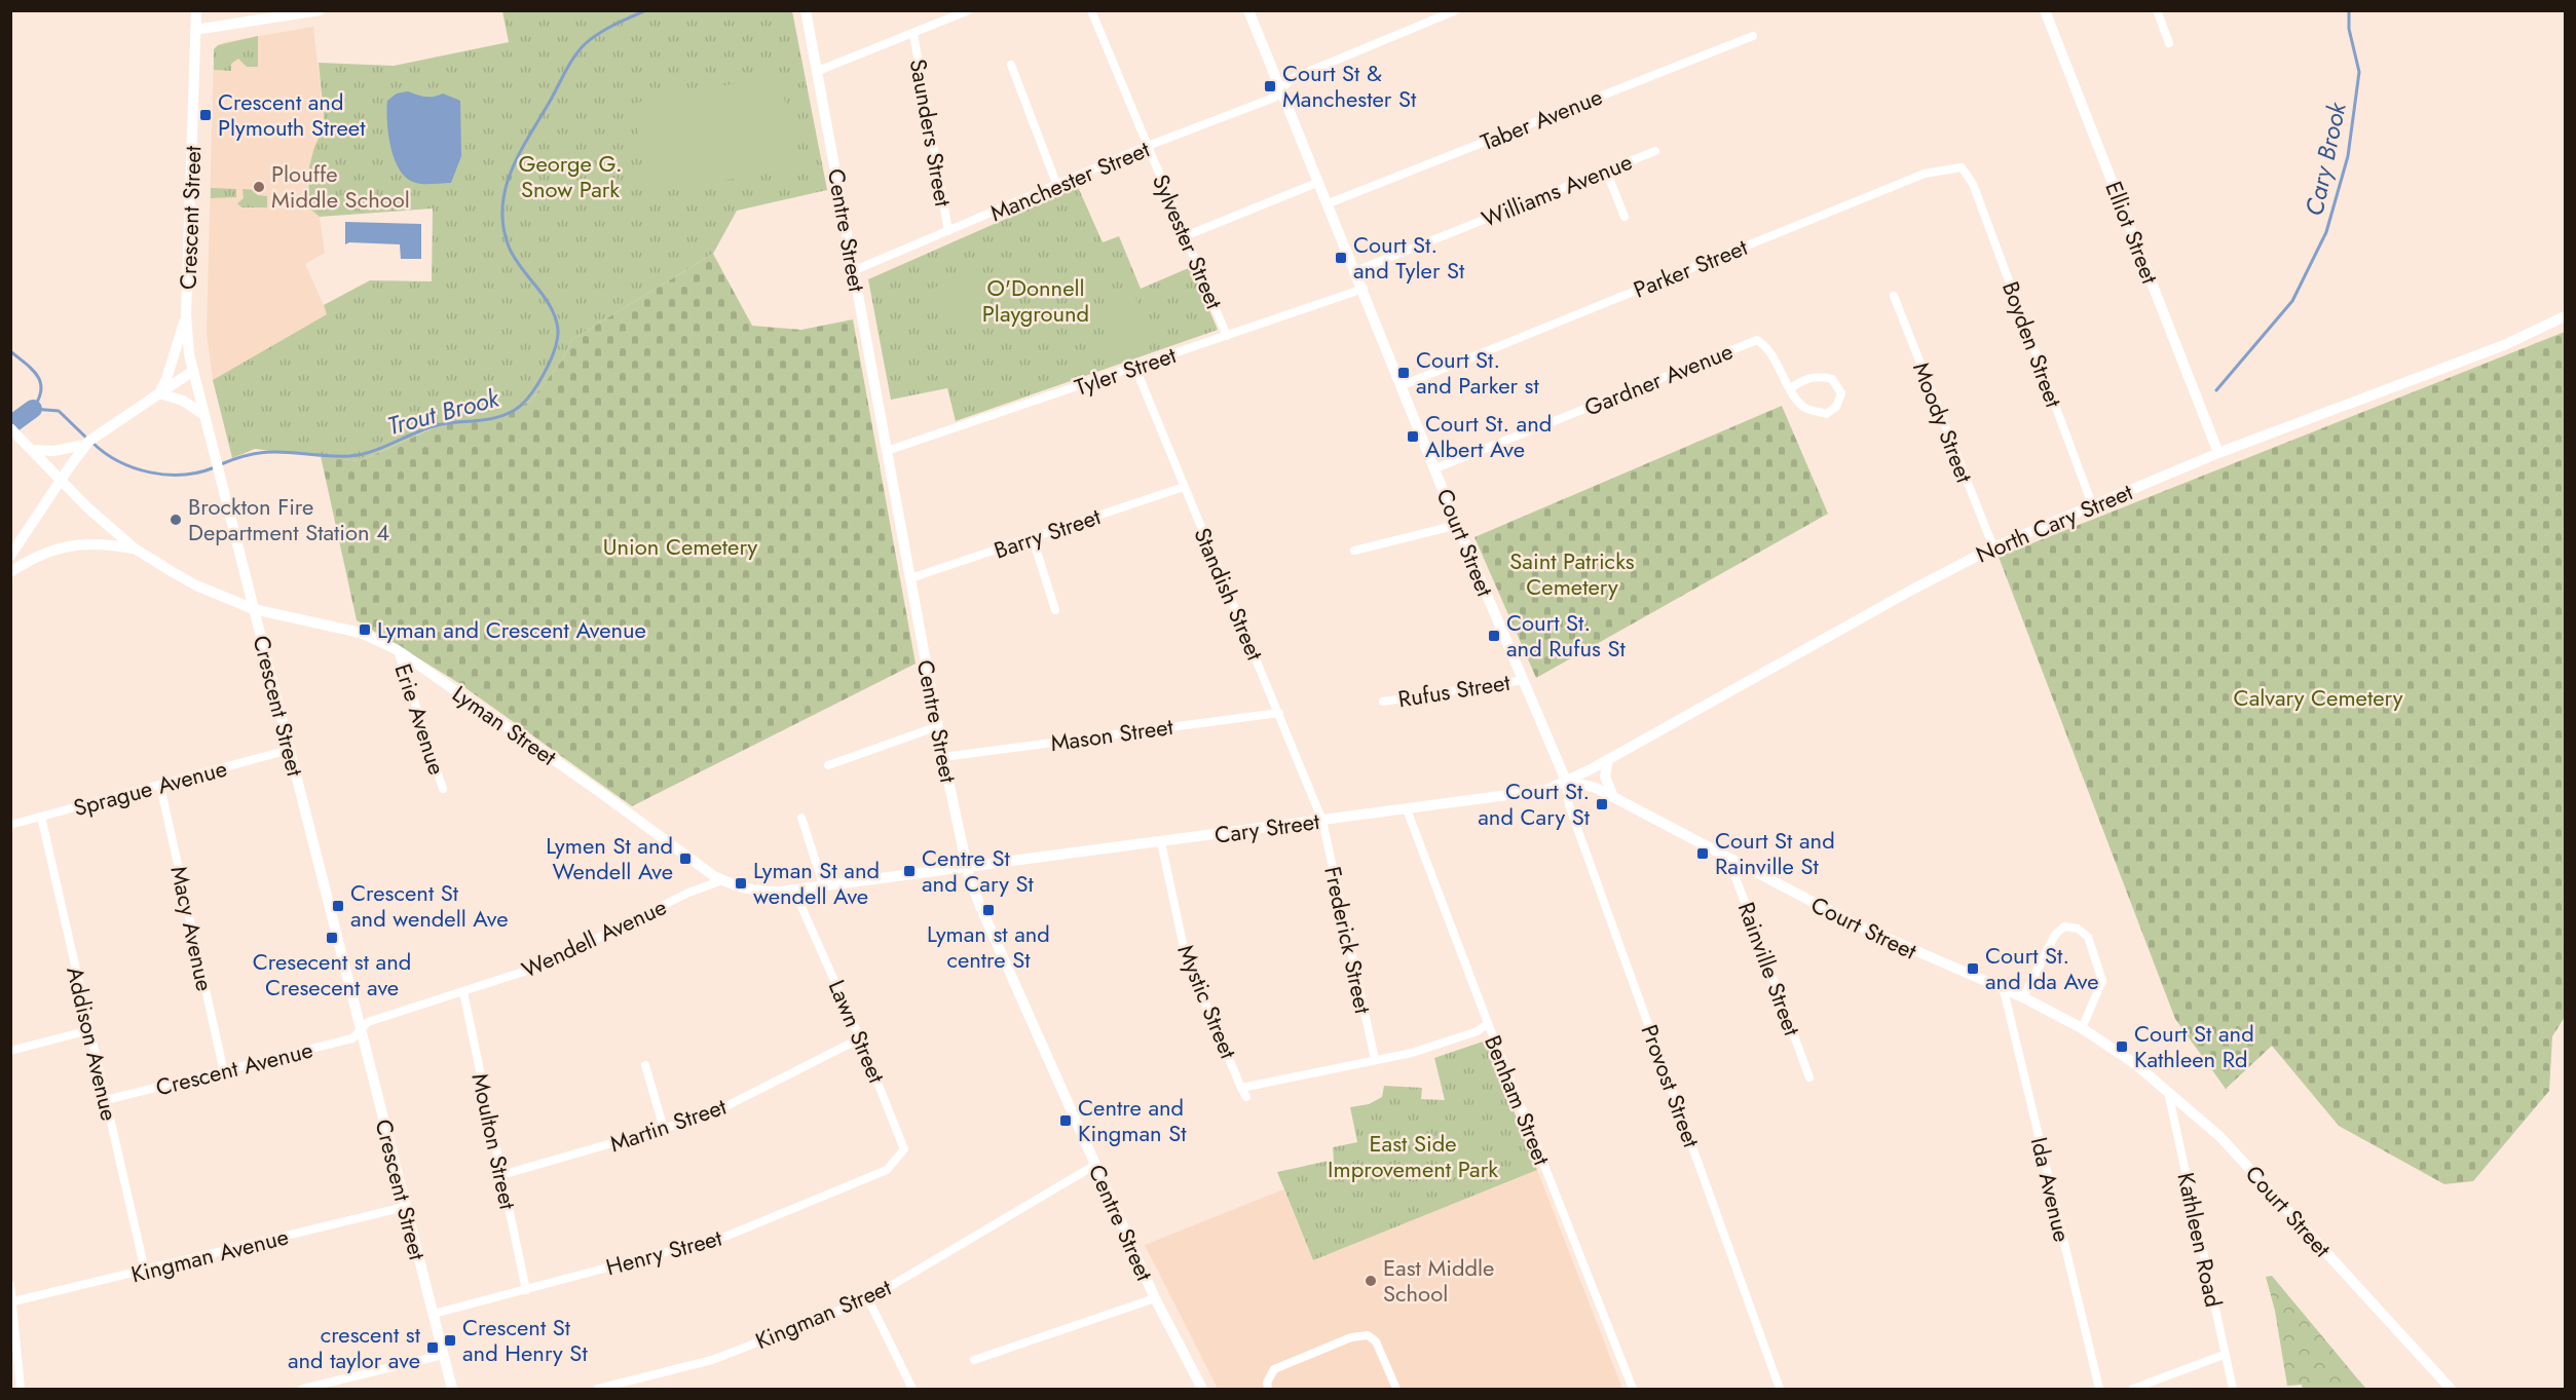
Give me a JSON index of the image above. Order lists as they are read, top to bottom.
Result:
{
  "streets": {
    "main road": [
      "Crescent Street",
      "Centre Street",
      "Elliot Street",
      "North Cary Street",
      "Court Street",
      "Lyman Street",
      "Cary Street"
    ],
    "street": [
      "Taber Avenue",
      "Saunders Street",
      "Manchester Street",
      "Williams Avenue",
      "Sylvester Street",
      "Parker Street",
      "Boyden Street",
      "Tyler Street",
      "Gardner Avenue",
      "Moody Street",
      "Barry Street",
      "Standish Street",
      "Rufus Street",
      "Erie Avenue",
      "Mason Street",
      "Sprague Avenue",
      "Macy Avenue",
      "Wendell Avenue",
      "Frederick Street",
      "Rainville Street",
      "Mystic Street",
      "Lawn Street",
      "Addison Avenue",
      "Crescent Avenue",
      "Provost Street",
      "Benham Street",
      "Martin Street",
      "Moulton Street",
      "Ida Avenue",
      "Kathleen Road",
      "Henry Street",
      "Kingman Avenue",
      "Kingman Street"
    ]
  },
  "crossings": [
    ["Taber Avenue", "Court Street"],
    ["Saunders Street", "Manchester Street"],
    ["Manchester Street", "Centre Street"],
    ["Manchester Street", "Sylvester Street"],
    ["Manchester Street", "Court Street"],
    ["Williams Avenue", "Court Street"],
    ["Crescent Street", "Lyman Street"],
    ["Crescent Street", "Sprague Avenue"],
    ["Crescent Street", "Wendell Avenue"],
    ["Crescent Street", "Crescent Avenue"],
    ["Crescent Street", "Henry Street"],
    ["Crescent Street", "Kingman Avenue"],
    ["Centre Street", "Tyler Street"],
    ["Centre Street", "Barry Street"],
    ["Centre Street", "Lyman Street"],
    ["Centre Street", "Mason Street"],
    ["Centre Street", "Cary Street"],
    ["Centre Street", "Kingman Street"],
    ["Elliot Street", "North Cary Street"],
    ["Sylvester Street", "Tyler Street"],
    ["Parker Street", "Boyden Street"],
    ["Parker Street", "Court Street"],
    ["Boyden Street", "North Cary Street"],
    ["Tyler Street", "Court Street"],
    ["Tyler Street", "Standish Street"],
    ["Gardner Avenue", "Court Street"],
    ["Moody Street", "North Cary Street"],
    ["North Cary Street", "Court Street"],
    ["North Cary Street", "Cary Street"],
    ["North Cary Street", "Provost Street"],
    ["Barry Street", "Standish Street"],
    ["Court Street", "Rufus Street"],
    ["Court Street", "Cary Street"],
    ["Court Street", "Rainville Street"],
    ["Court Street", "Provost Street"],
    ["Court Street", "Ida Avenue"],
    ["Court Street", "Kathleen Road"],
    ["Standish Street", "Mason Street"],
    ["Standish Street", "Cary Street"],
    ["Standish Street", "Frederick Street"],
    ["Erie Avenue", "Lyman Street"],
    ["Lyman Street", "Cary Street"],
    ["Lyman Street", "Wendell Avenue"],
    ["Lyman Street", "Lawn Street"],
    ["Sprague Avenue", "Macy Avenue"],
    ["Sprague Avenue", "Addison Avenue"],
    ["Cary Street", "Frederick Street"],
    ["Cary Street", "Mystic Street"],
    ["Cary Street", "Provost Street"],
    ["Cary Street", "Benham Street"],
    ["Macy Avenue", "Crescent Avenue"],
    ["Wendell Avenue", "Crescent Avenue"],
    ["Wendell Avenue", "Moulton Street"],
    ["Lawn Street", "Martin Street"],
    ["Lawn Street", "Henry Street"],
    ["Addison Avenue", "Crescent Avenue"],
    ["Addison Avenue", "Kingman Avenue"],
    ["Martin Street", "Moulton Street"],
    ["Moulton Street", "Henry Street"]
  ],
  "water": ["Cary Brook", "Trout Brook"],
  "parks": [
    "George G. Snow Park",
    "O'Donnell Playground",
    "Union Cemetery",
    "Saint Patricks Cemetery",
    "Calvary Cemetery",
    "East Side Improvement Park"
  ],
  "places": {
    "transit": [
      "Court St & Manchester St",
      "Crescent and Plymouth Street",
      "Court St. and Tyler St",
      "Court St. and Parker st",
      "Court St. and Albert Ave",
      "Lyman and Crescent Avenue",
      "Court St. and Rufus St",
      "Court St. and Cary St",
      "Court St and Rainville St",
      "Lymen St and Wendell Ave",
      "Centre St and Cary St",
      "Lyman St and wendell Ave",
      "Crescent St and wendell Ave",
      "Lyman st and centre St",
      "Cresecent st and Cresecent ave",
      "Court St. and Ida Ave",
      "Court St and Kathleen Rd",
      "Centre and Kingman St",
      "Crescent St and Henry St",
      "crescent st and taylor ave"
    ],
    "other": ["Plouffe Middle School", "Brockton Fire Department Station 4", "East Middle School"]
  }
}
